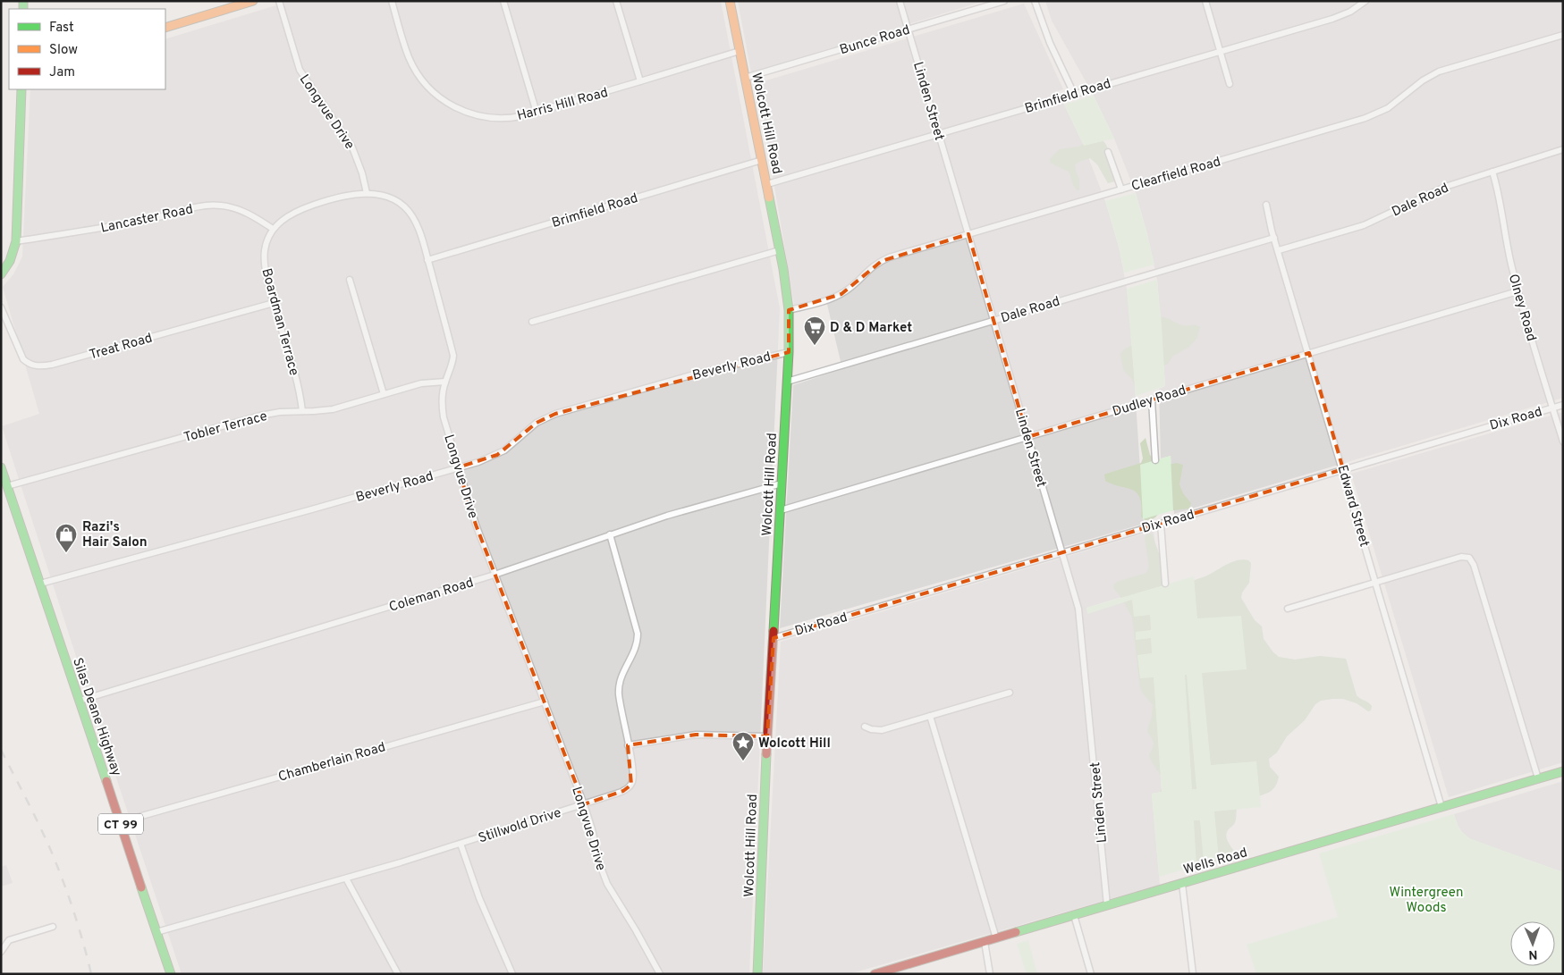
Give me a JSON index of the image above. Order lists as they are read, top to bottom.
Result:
{
  "streets": {
    "main road": [
      "Wolcott Hill Road",
      "Silas Deane Highway",
      "CT 99",
      "Wells Road"
    ],
    "street": [
      "Bunce Road",
      "Brimfield Road",
      "Linden Street",
      "Harris Hill Road",
      "Longvue Drive",
      "Clearfield Road",
      "Dale Road",
      "Lancaster Road",
      "Olney Road",
      "Boardman Terrace",
      "Treat Road",
      "Beverly Road",
      "Dudley Road",
      "Dix Road",
      "Tobler Terrace",
      "Edward Street",
      "Coleman Road",
      "Chamberlain Road",
      "Stillwold Drive"
    ]
  },
  "crossings": [
    ["Bunce Road", "Linden Street"],
    ["Bunce Road", "Wolcott Hill Road"],
    ["Brimfield Road", "Linden Street"],
    ["Brimfield Road", "Longvue Drive"],
    ["Brimfield Road", "Wolcott Hill Road"],
    ["Linden Street", "Clearfield Road"],
    ["Linden Street", "Dale Road"],
    ["Linden Street", "Dudley Road"],
    ["Linden Street", "Dix Road"],
    ["Linden Street", "Wells Road"],
    ["Harris Hill Road", "Wolcott Hill Road"],
    ["Longvue Drive", "Beverly Road"],
    ["Longvue Drive", "Tobler Terrace"],
    ["Longvue Drive", "Coleman Road"],
    ["Longvue Drive", "Chamberlain Road"],
    ["Longvue Drive", "Stillwold Drive"],
    ["Wolcott Hill Road", "Clearfield Road"],
    ["Wolcott Hill Road", "Dale Road"],
    ["Wolcott Hill Road", "Beverly Road"],
    ["Wolcott Hill Road", "Dudley Road"],
    ["Wolcott Hill Road", "Dix Road"],
    ["Wolcott Hill Road", "Coleman Road"],
    ["Dale Road", "Olney Road"],
    ["Dale Road", "Edward Street"],
    ["Lancaster Road", "Boardman Terrace"],
    ["Olney Road", "Dudley Road"],
    ["Olney Road", "Dix Road"],
    ["Boardman Terrace", "Treat Road"],
    ["Boardman Terrace", "Tobler Terrace"],
    ["Beverly Road", "Silas Deane Highway"],
    ["Dudley Road", "Edward Street"],
    ["Dix Road", "Edward Street"],
    ["Tobler Terrace", "Silas Deane Highway"],
    ["Edward Street", "Wells Road"],
    ["Coleman Road", "Silas Deane Highway"],
    ["Coleman Road", "Stillwold Drive"],
    ["Silas Deane Highway", "Chamberlain Road"],
    ["Silas Deane Highway", "Stillwold Drive"]
  ],
  "parks": ["Wintergreen Woods"],
  "places": {
    "supermarket": ["D & D Market"],
    "shop": ["Razi's Hair Salon"],
    "place": ["Wolcott Hill"]
  },
  "legend": ["Fast", "Slow", "Jam"],
  "north": "bottom"
}
